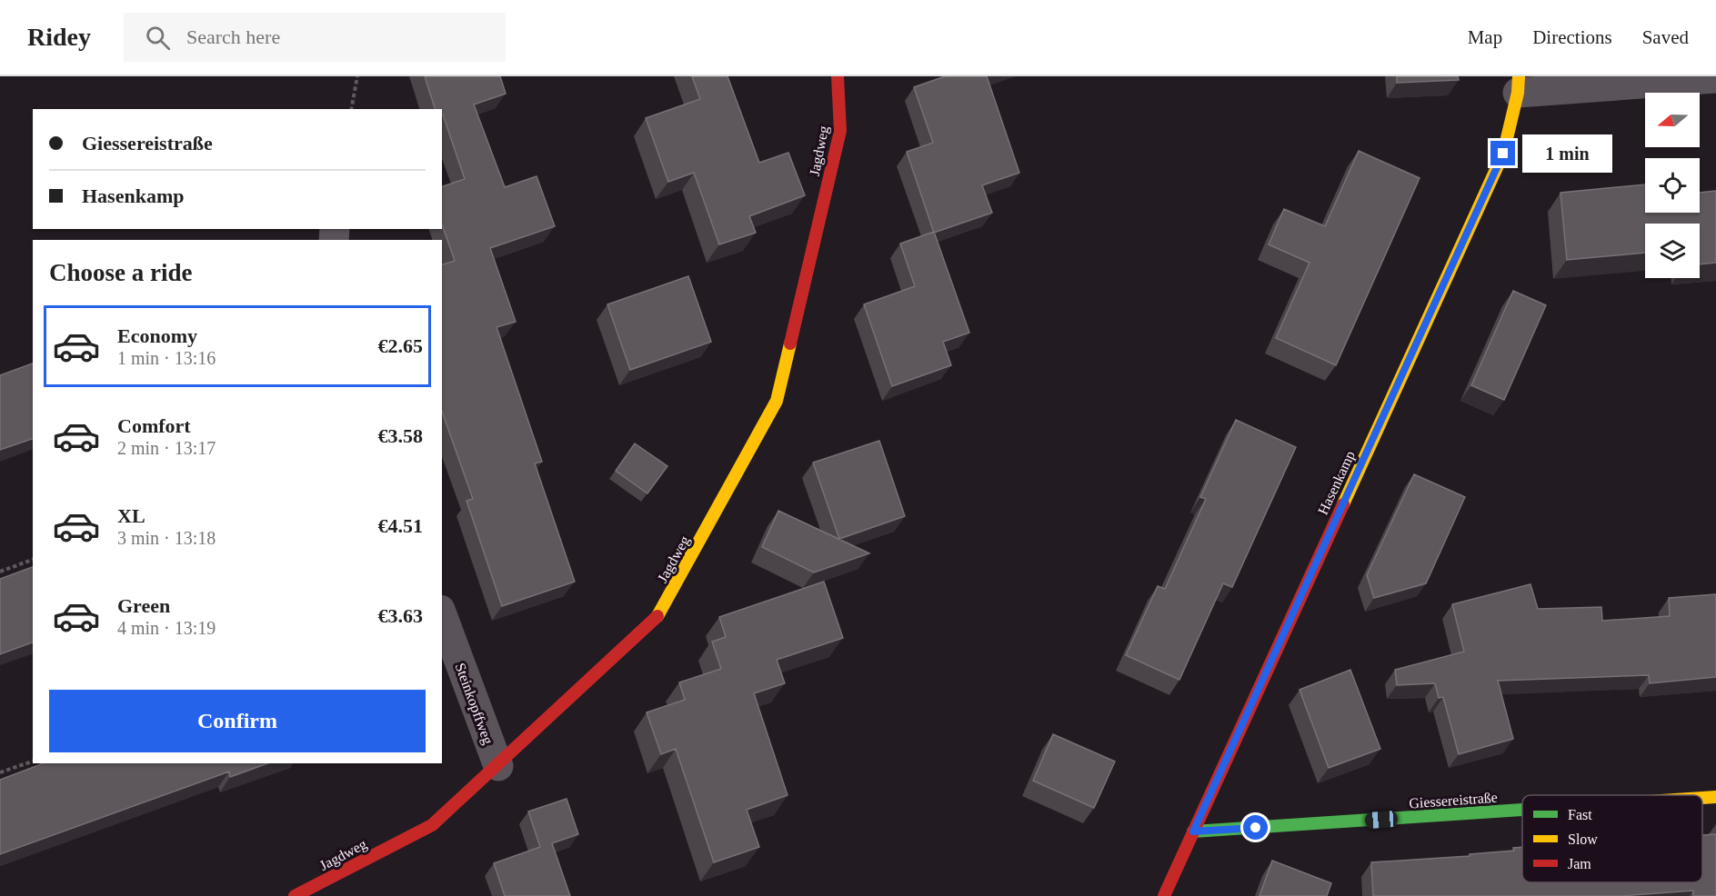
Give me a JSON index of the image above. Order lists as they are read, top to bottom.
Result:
{
  "streets": {
    "street": [
      "Jagdweg",
      "Hasenkamp",
      "Steinkopffweg",
      "Giessereistraße"
    ]
  },
  "crossings": [
    ["Jagdweg", "Steinkopffweg"],
    ["Hasenkamp", "Giessereistraße"]
  ],
  "legend": ["Fast", "Slow", "Jam"],
  "north": "left",
  "page": {
    "header": "Ridey",
    "search": "Search here",
    "nav": ["Map", "Directions", "Saved"],
    "banner": ["Giessereistraße", "Hasenkamp"],
    "bubble": "1 min",
    "heading": "Choose a ride",
    "list": [
      {
        "name": "Economy",
        "note": "1 min · 13:16",
        "value": "€2.65"
      },
      {
        "name": "Comfort",
        "note": "2 min · 13:17",
        "value": "€3.58"
      },
      {
        "name": "XL",
        "note": "3 min · 13:18",
        "value": "€4.51"
      },
      {
        "name": "Green",
        "note": "4 min · 13:19",
        "value": "€3.63"
      }
    ],
    "buttons": "Confirm"
  }
}
